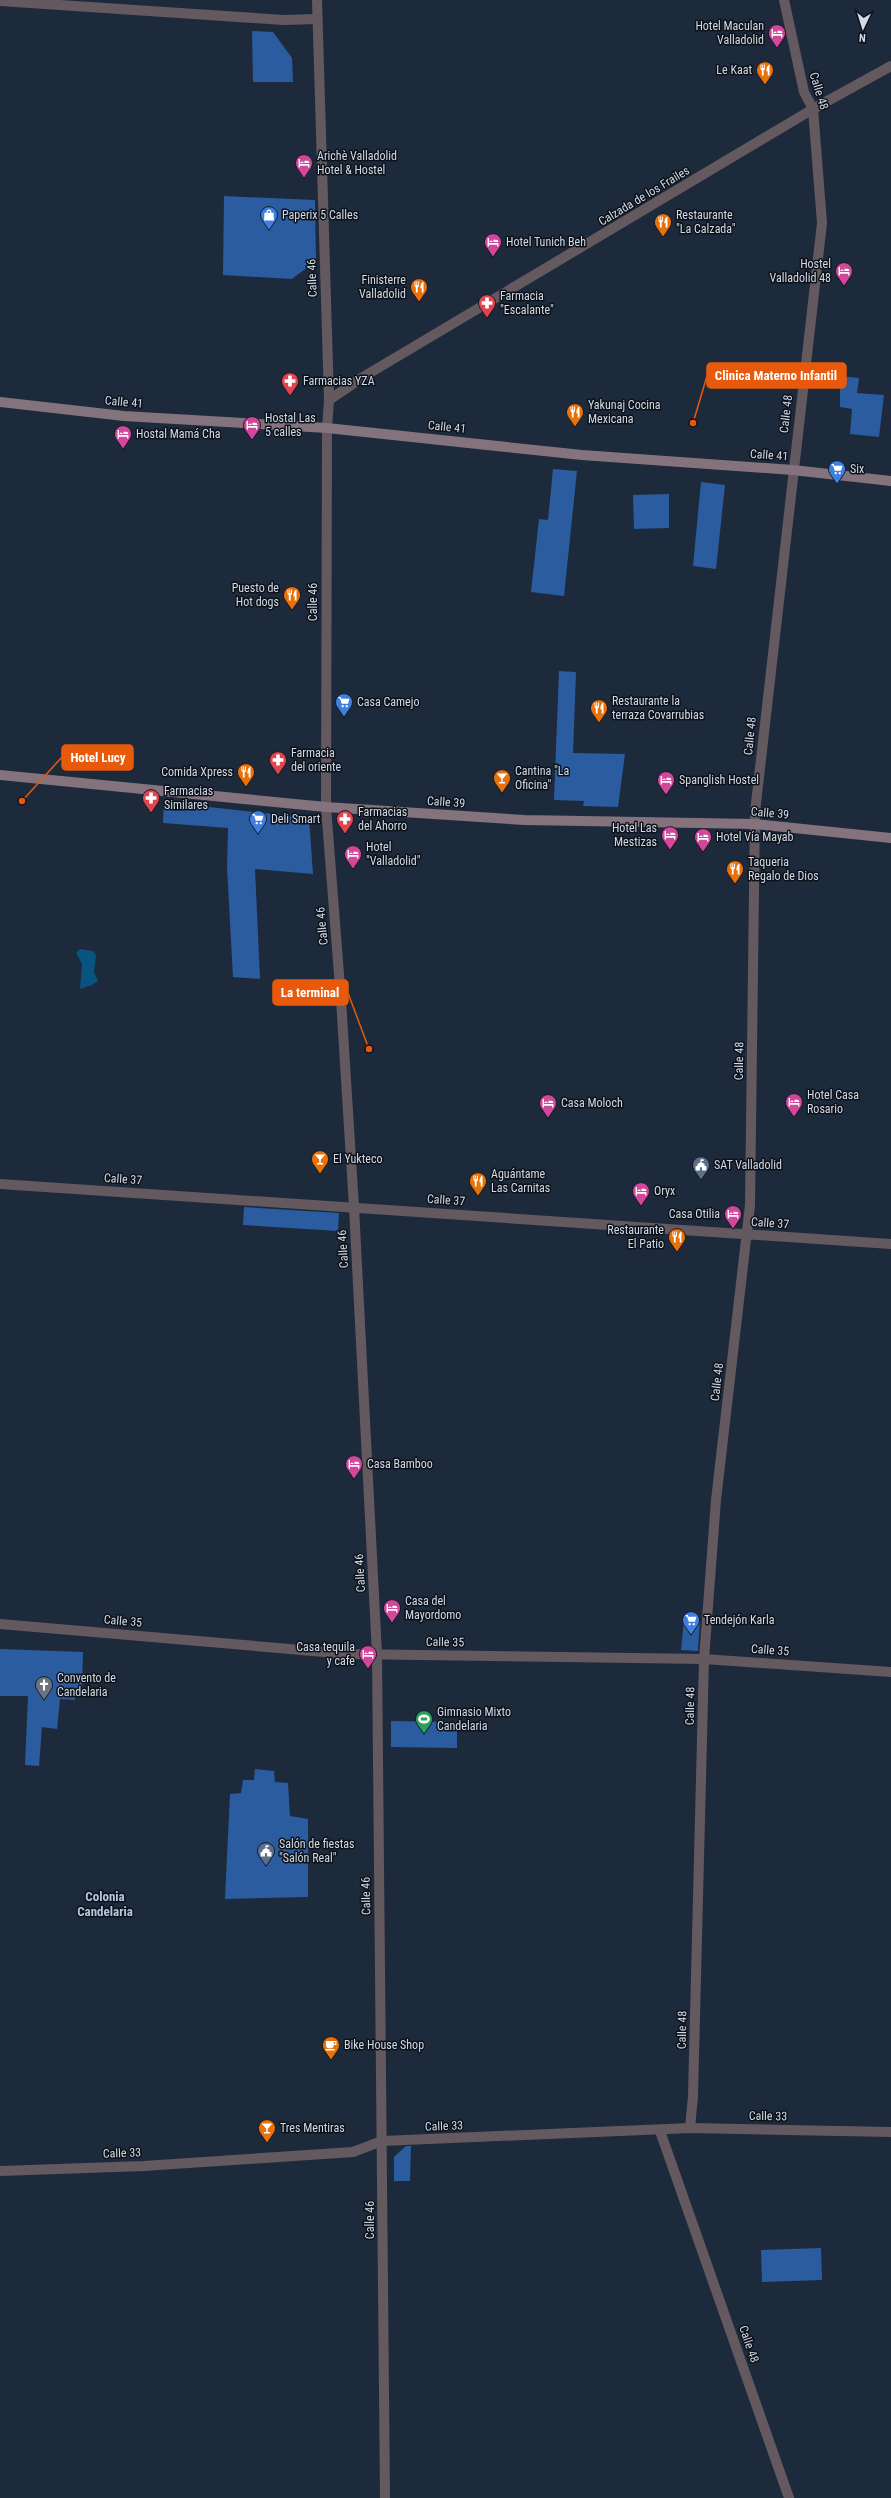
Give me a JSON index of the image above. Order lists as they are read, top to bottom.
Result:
{
  "streets": {
    "main road": ["Calle 41", "Calle 39"],
    "street": [
      "Calle 48",
      "Calzada de los Frailes",
      "Calle 46",
      "Calle 37",
      "Calle 35",
      "Calle 33"
    ]
  },
  "crossings": [
    ["Calle 48", "Calzada de los Frailes"],
    ["Calle 48", "Calle 41"],
    ["Calle 48", "Calle 39"],
    ["Calle 48", "Calle 37"],
    ["Calle 48", "Calle 35"],
    ["Calle 48", "Calle 33"],
    ["Calzada de los Frailes", "Calle 46"],
    ["Calle 46", "Calle 41"],
    ["Calle 46", "Calle 39"],
    ["Calle 46", "Calle 37"],
    ["Calle 46", "Calle 35"],
    ["Calle 46", "Calle 33"]
  ],
  "districts": ["Colonia Candelaria"],
  "places": {
    "hotel": [
      "Hotel Maculan Valladolid",
      "Arichè Valladolid Hotel & Hostel",
      "Hotel Tunich Beh",
      "Hostel Valladolid 48",
      "Hostal Las 5 calles",
      "Hostal Mamá Cha",
      "Spanglish Hostel",
      "Hotel Las Mestizas",
      "Hotel Vía Mayab",
      "Hotel \"Valladolid\"",
      "Hotel Casa Rosario",
      "Casa Moloch",
      "Oryx",
      "Casa Otilia",
      "Casa Bamboo",
      "Casa del Mayordomo",
      "Casa tequila y cafe"
    ],
    "restaurant": [
      "Le Kaat",
      "Restaurante \"La Calzada\"",
      "Finisterre Valladolid",
      "Yakunaj Cocina Mexicana",
      "Puesto de Hot dogs",
      "Restaurante la terraza Covarrubias",
      "Comida Xpress",
      "Taqueria Regalo de Dios",
      "Aguántame Las Carnitas",
      "Restaurante El Patio"
    ],
    "shop": ["Paperix 5 Calles"],
    "pharmacy": [
      "Farmacia \"Escalante\"",
      "Farmacias YZA",
      "Farmacia del oriente",
      "Farmacias Similares",
      "Farmacias del Ahorro"
    ],
    "other": ["Clinica Materno Infantil", "Hotel Lucy", "La terminal"],
    "supermarket": [
      "Six",
      "Casa Camejo",
      "Deli Smart",
      "Tendejón Karla"
    ],
    "bar": ["Cantina \"La Oficina\"", "El Yukteco", "Tres Mentiras"],
    "public building": ["SAT Valladolid", "Salón de fiestas \"Salón Real\""],
    "church": ["Convento de Candelaria"],
    "sports": ["Gimnasio Mixto Candelaria"],
    "cafe": ["Bike House Shop"]
  },
  "north": "bottom"
}
